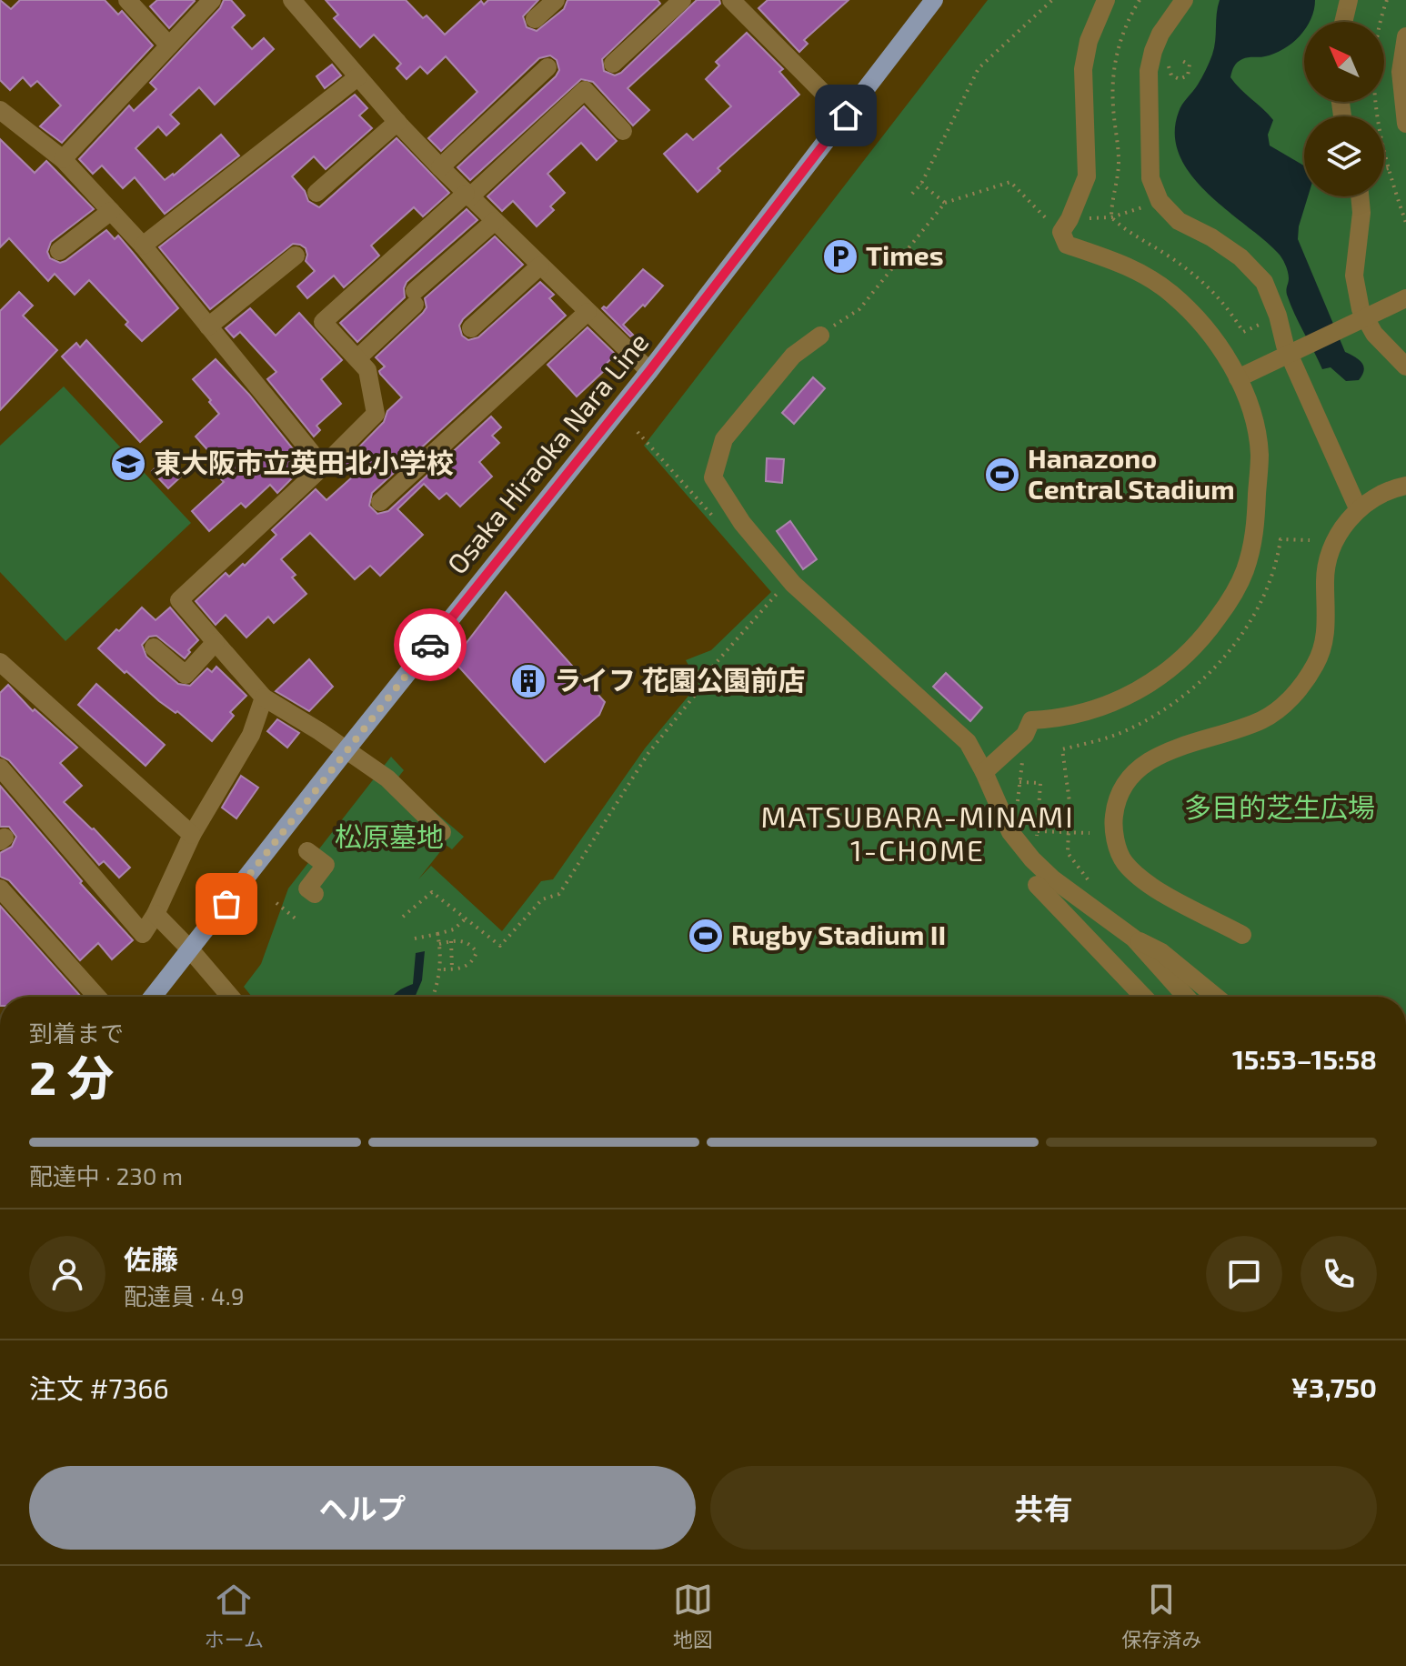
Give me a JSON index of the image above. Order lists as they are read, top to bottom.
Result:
{
  "streets": {
    "main road": ["Osaka Hiraoka Nara Line"]
  },
  "districts": ["MATSUBARA-MINAMI 1-CHOME"],
  "parks": ["多目的芝生広場", "松原墓地"],
  "places": {
    "parking": ["Times"],
    "school or university": ["東大阪市立英田北小学校"],
    "sports": ["Hanazono Central Stadium", "Rugby Stadium II"],
    "building": ["ライフ 花園公園前店"]
  },
  "north": "top left",
  "page": {
    "heading": ["2 分", "到着まで", "15:53–15:58"],
    "panel": [
      "佐藤",
      "配達員 · 4.9",
      "注文 #7366",
      "¥3,750"
    ],
    "bar": "配達中 · 230 m",
    "buttons": ["ヘルプ", "共有"],
    "tabs": ["ホーム", "地図", "保存済み"]
  }
}
